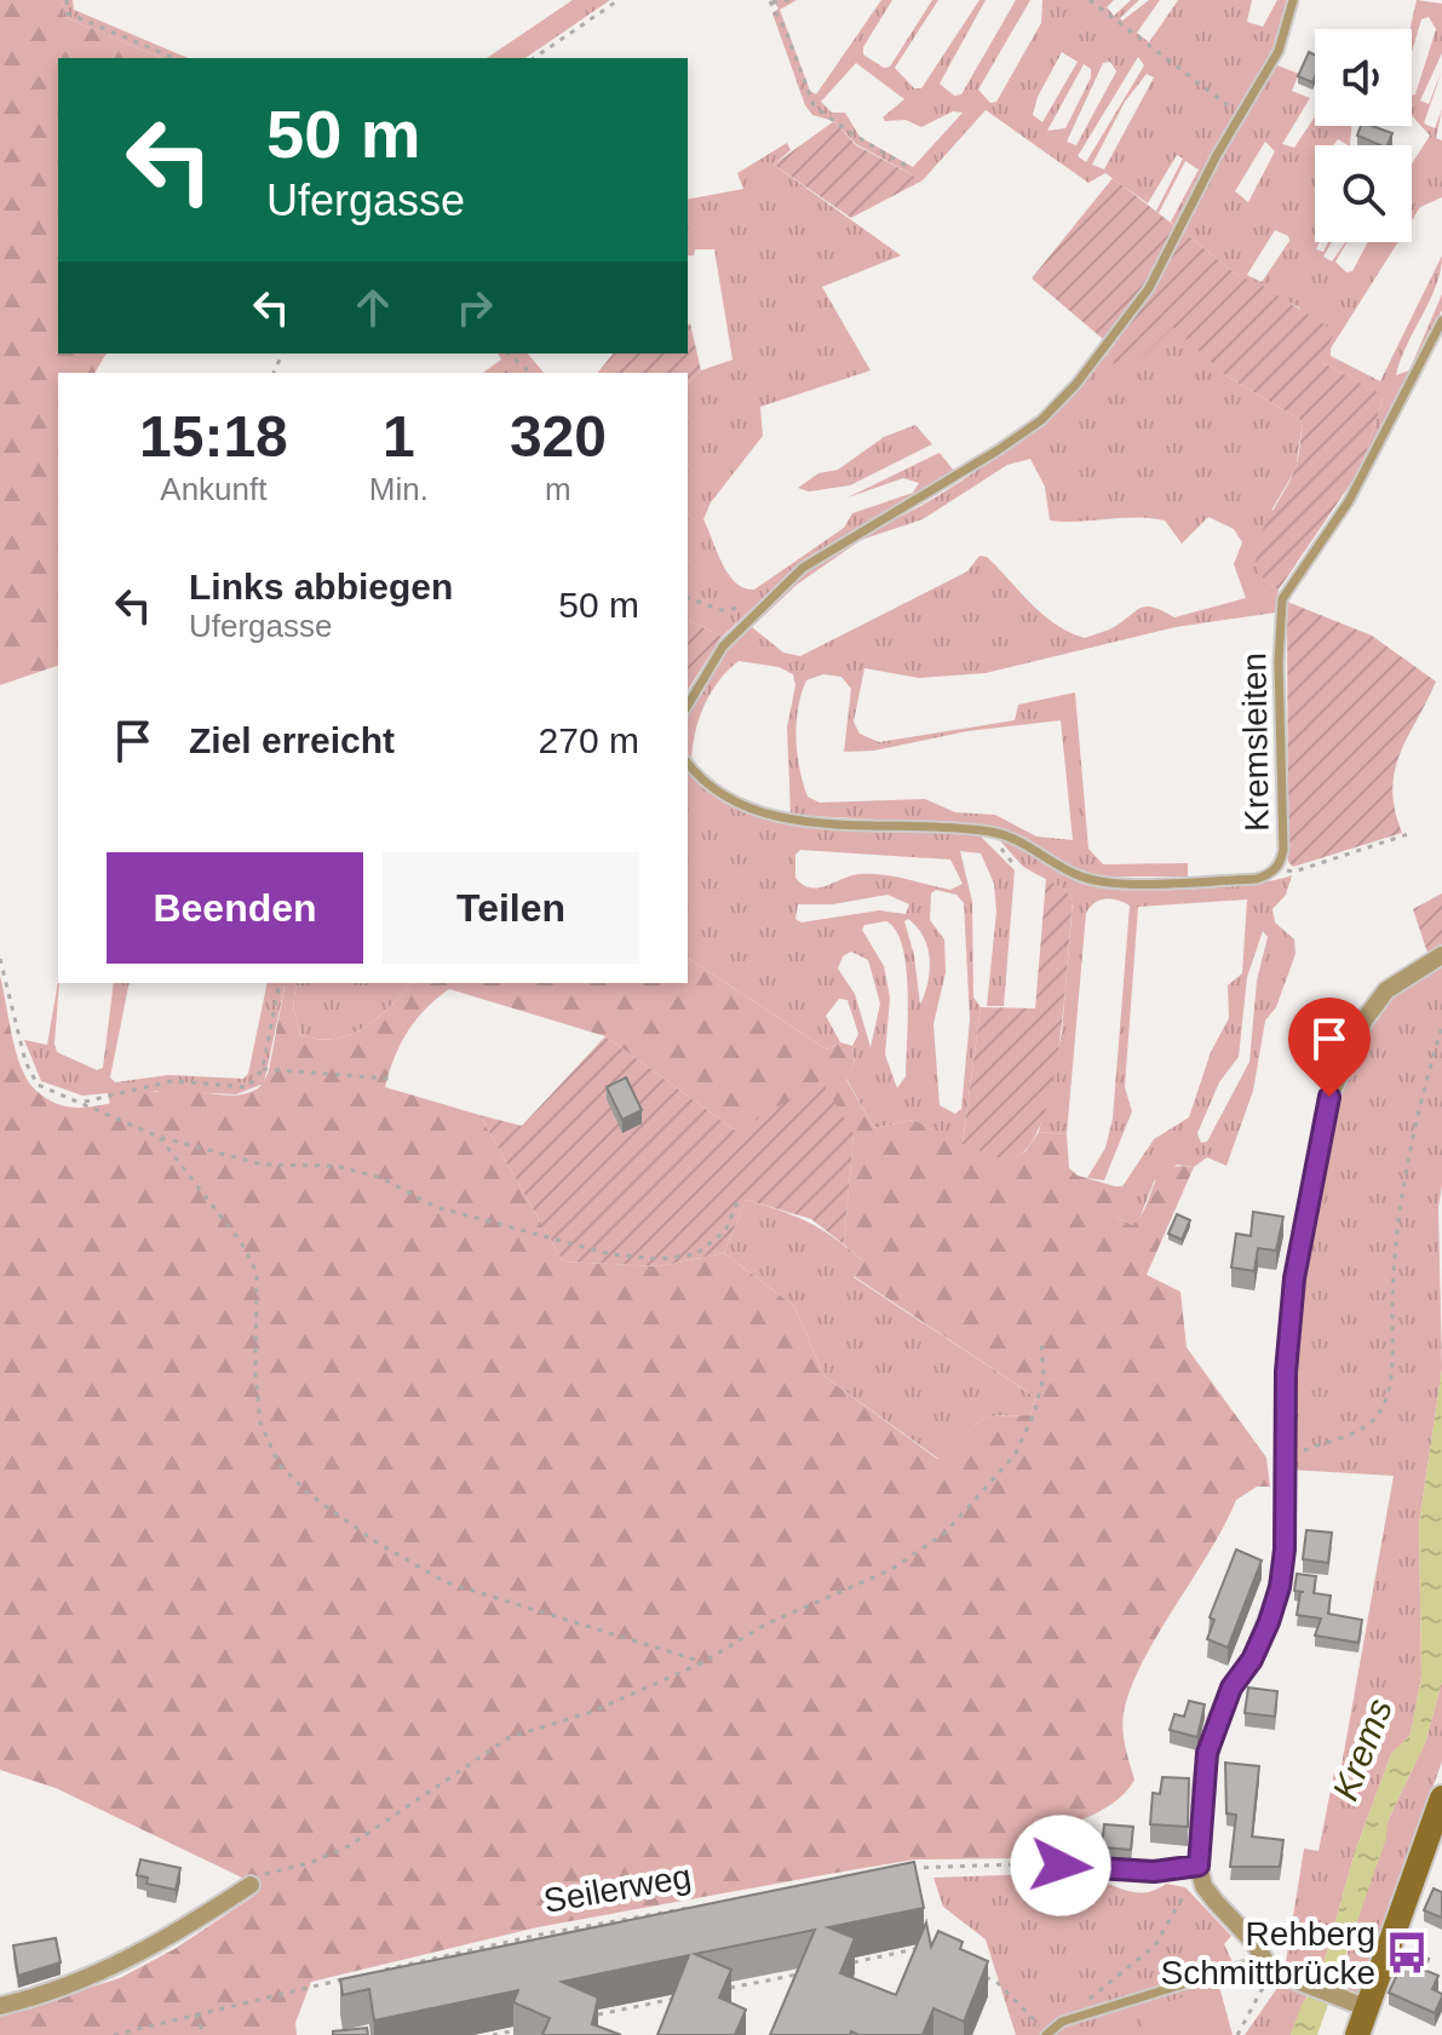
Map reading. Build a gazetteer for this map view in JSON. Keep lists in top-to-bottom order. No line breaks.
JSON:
{"streets":{"lane":["Kremsleiten"],"path":["Seilerweg"]},"water":["Krems"],"places":{"bus stop":["Rehberg Schmittbrücke"]},"page":{"turn":["50 m","Ufergasse"],"eta":["15:18","Ankunft","1","Min.","320","m"],"list":[{"name":"Links abbiegen","note":"Ufergasse","value":"50 m"},{"name":"Ziel erreicht","value":"270 m"}],"buttons":["Beenden","Teilen"]}}
